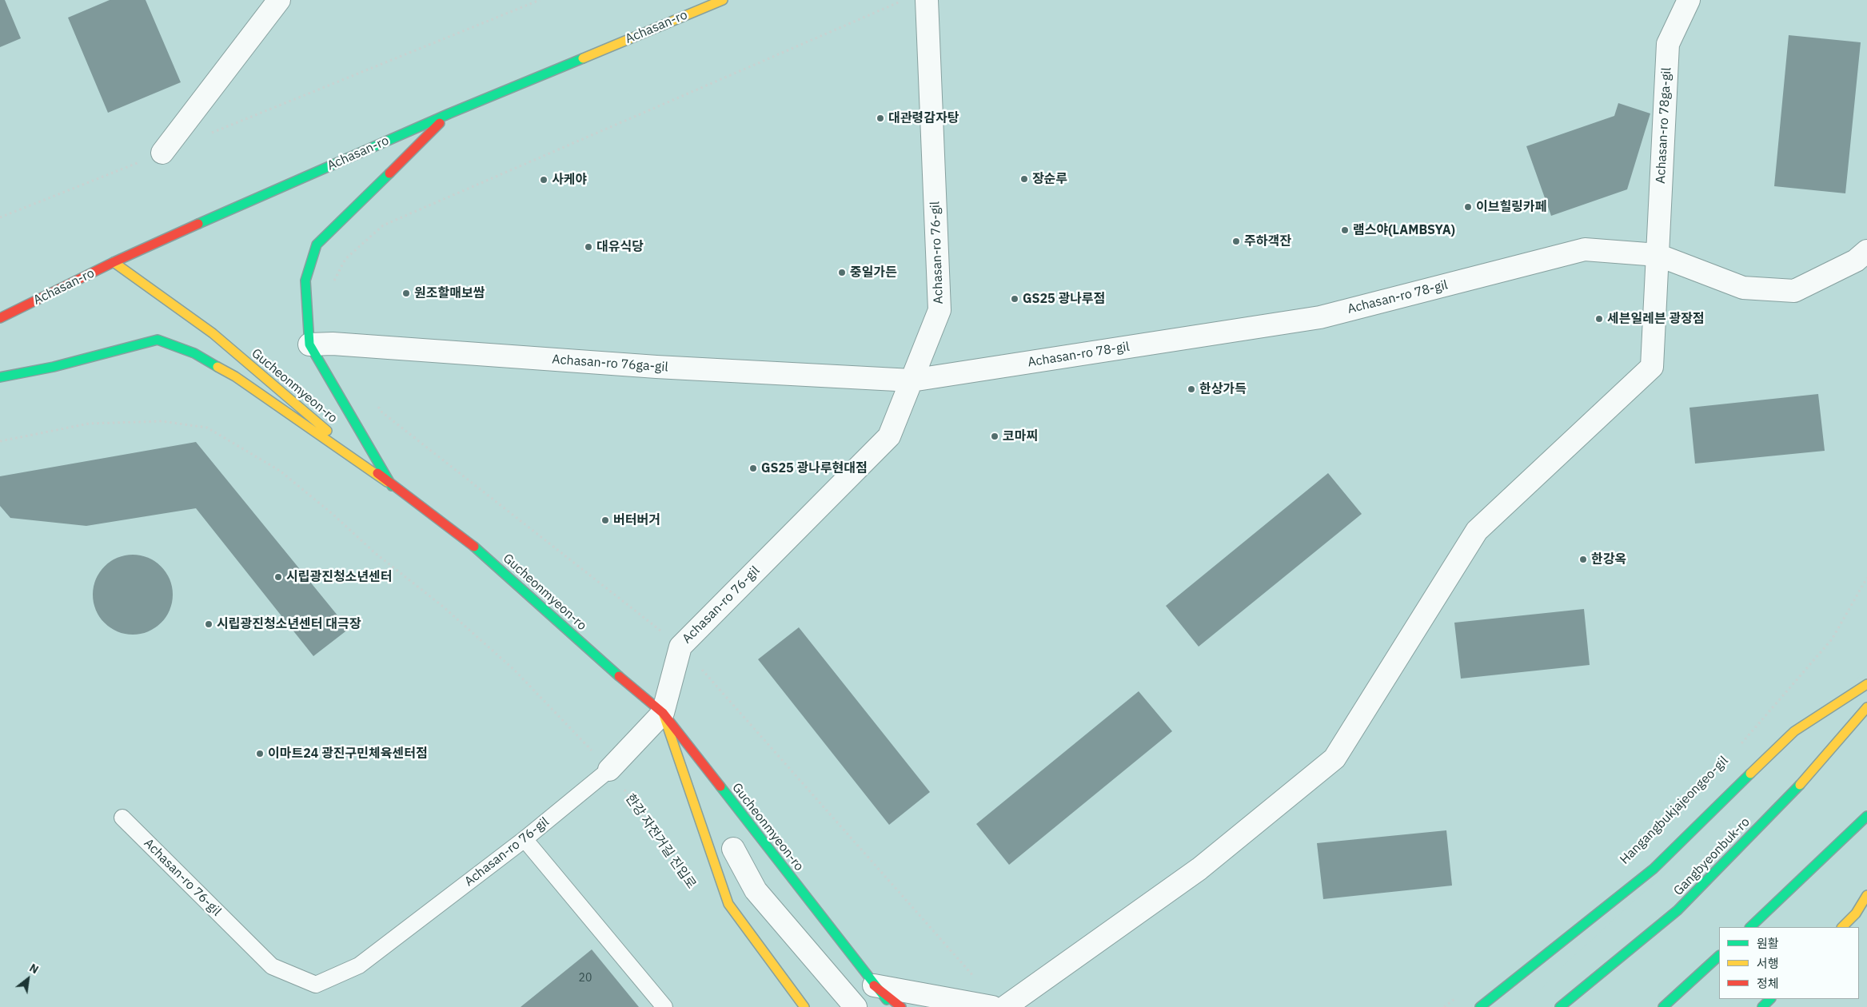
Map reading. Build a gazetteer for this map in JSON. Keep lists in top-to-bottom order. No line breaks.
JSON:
{"streets":{"main road":["Achasan-ro","Gucheonmyeon-ro","Gangbyeonbuk-ro"],"street":["Achasan-ro 78ga-gil","Achasan-ro 76-gil","Achasan-ro 78-gil","Achasan-ro 76ga-gil"],"path":["Hangangbukjajeongeo-gil","한강 자전거길 진입로"]},"crossings":[["Achasan-ro","Gucheonmyeon-ro"],["Achasan-ro 78ga-gil","Achasan-ro 78-gil"],["Achasan-ro 76-gil","Achasan-ro 78-gil"],["Achasan-ro 76-gil","Achasan-ro 76ga-gil"],["Achasan-ro 76-gil","Gucheonmyeon-ro"],["Achasan-ro 76-gil","한강 자전거길 진입로"],["Achasan-ro 78-gil","Achasan-ro 76ga-gil"]],"places":["대관령감자탕","장순루","사케야","이브힐링카페","램스야(LAMBSYA)","주하객잔","대유식당","중일가든","원조할매보쌈","GS25 광나루점","세븐일레븐 광장점","한상가득","코마찌","GS25 광나루현대점","버터버거","한강옥","시립광진청소년센터","시립광진청소년센터 대극장","이마트24 광진구민체육센터점"],"house_numbers":["20"],"legend":["원활","서행","정체"],"north":"top right"}
